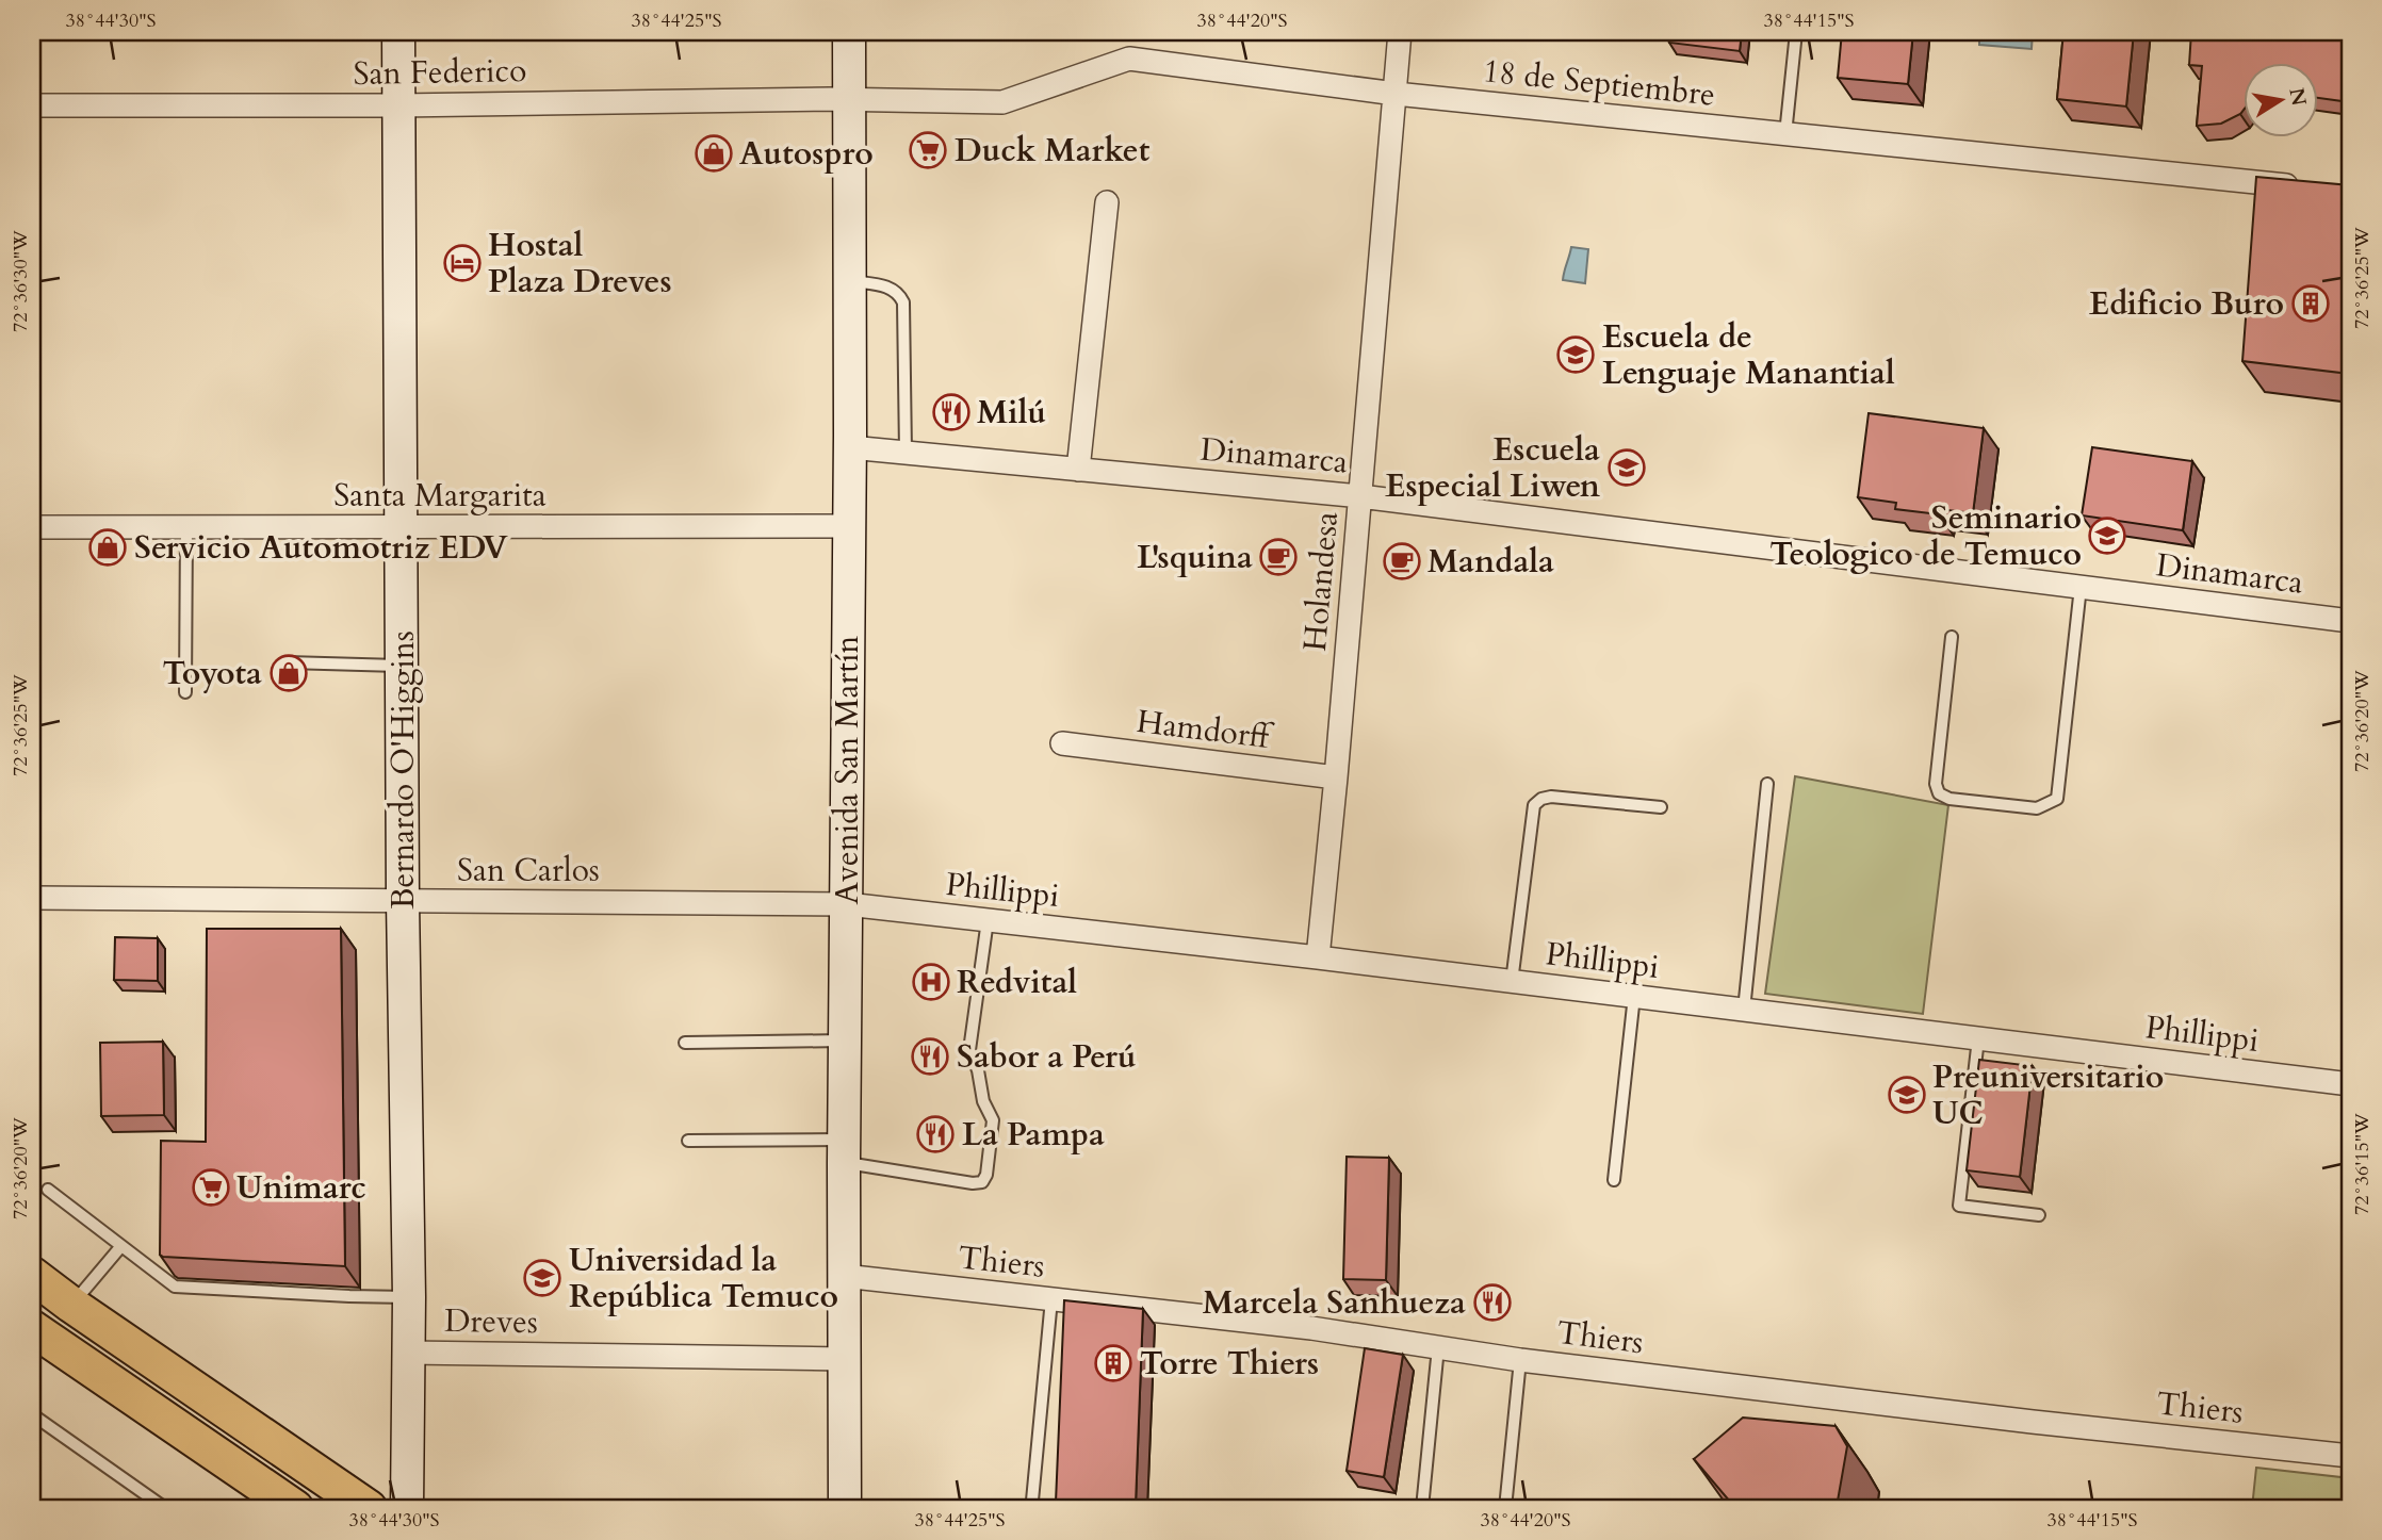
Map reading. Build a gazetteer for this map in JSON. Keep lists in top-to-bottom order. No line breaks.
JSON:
{"streets":{"main road":["Bernardo O'Higgins","Avenida San Martín"],"street":["San Federico","18 de Septiembre","Dinamarca","Santa Margarita","Holandesa","Hamdorff","San Carlos","Phillippi","Thiers","Dreves"]},"crossings":[["San Federico","18 de Septiembre"],["San Federico","Bernardo O'Higgins"],["San Federico","Avenida San Martín"],["18 de Septiembre","Holandesa"],["18 de Septiembre","Avenida San Martín"],["Dinamarca","Holandesa"],["Dinamarca","Avenida San Martín"],["Santa Margarita","Bernardo O'Higgins"],["Santa Margarita","Avenida San Martín"],["Holandesa","Hamdorff"],["Holandesa","Phillippi"],["Bernardo O'Higgins","San Carlos"],["Bernardo O'Higgins","Dreves"],["Avenida San Martín","San Carlos"],["Avenida San Martín","Phillippi"],["Avenida San Martín","Thiers"],["Avenida San Martín","Dreves"],["San Carlos","Phillippi"]],"places":{"supermarket":["Duck Market","Unimarc"],"shop":["Autospro","Servicio Automotriz EDV","Toyota"],"hotel":["Hostal Plaza Dreves"],"building":["Edificio Buro","Torre Thiers"],"school or university":["Escuela de Lenguaje Manantial","Escuela Especial Liwen","Seminario Teologico de Temuco","Preuniversitario UC","Universidad la República Temuco"],"restaurant":["Milú","Sabor a Perú","La Pampa","Marcela Sanhueza"],"cafe":["L'squina","Mandala"],"hospital":["Redvital"]},"north":"right","coordinates":["38°44'30\"S","38°44'25\"S","38°44'20\"S","38°44'15\"S","72°36'25\"W","72°36'30\"W","72°36'20\"W","72°36'15\"W"]}
